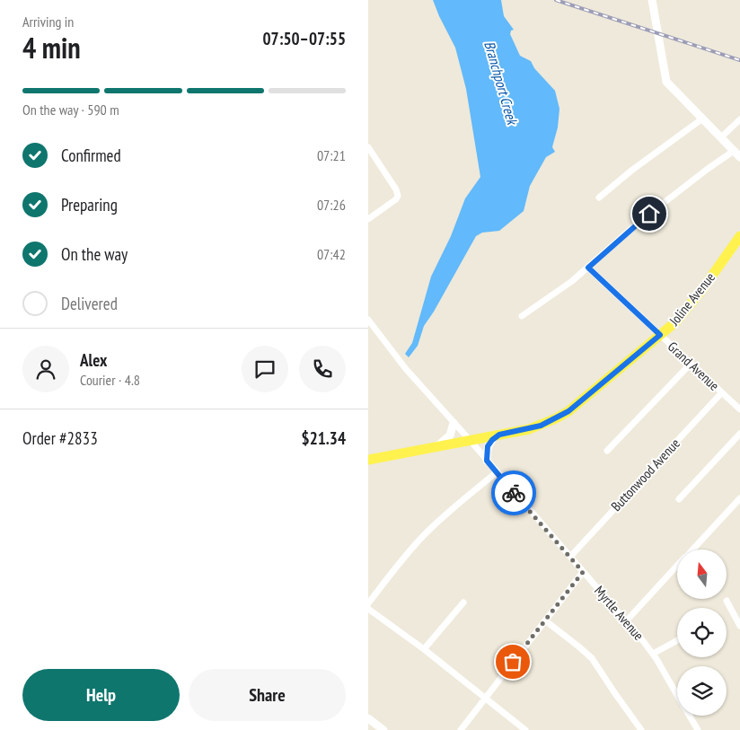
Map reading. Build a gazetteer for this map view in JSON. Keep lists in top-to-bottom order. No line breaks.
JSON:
{"streets":{"main road":["Joline Avenue"],"street":["Grand Avenue","Buttonwood Avenue","Myrtle Avenue"]},"crossings":[["Joline Avenue","Grand Avenue"],["Joline Avenue","Myrtle Avenue"],["Grand Avenue","Buttonwood Avenue"],["Buttonwood Avenue","Myrtle Avenue"]],"water":["Branchport Creek"],"north":"top","page":{"heading":["4 min","Arriving in","07:50–07:55"],"panel":["Alex","Courier · 4.8","Order #2833","$21.34"],"bar":"On the way · 590 m","list":[["Confirmed","07:21"],["Preparing","07:26"],["On the way","07:42"],"Delivered"],"buttons":["Help","Share"]}}
